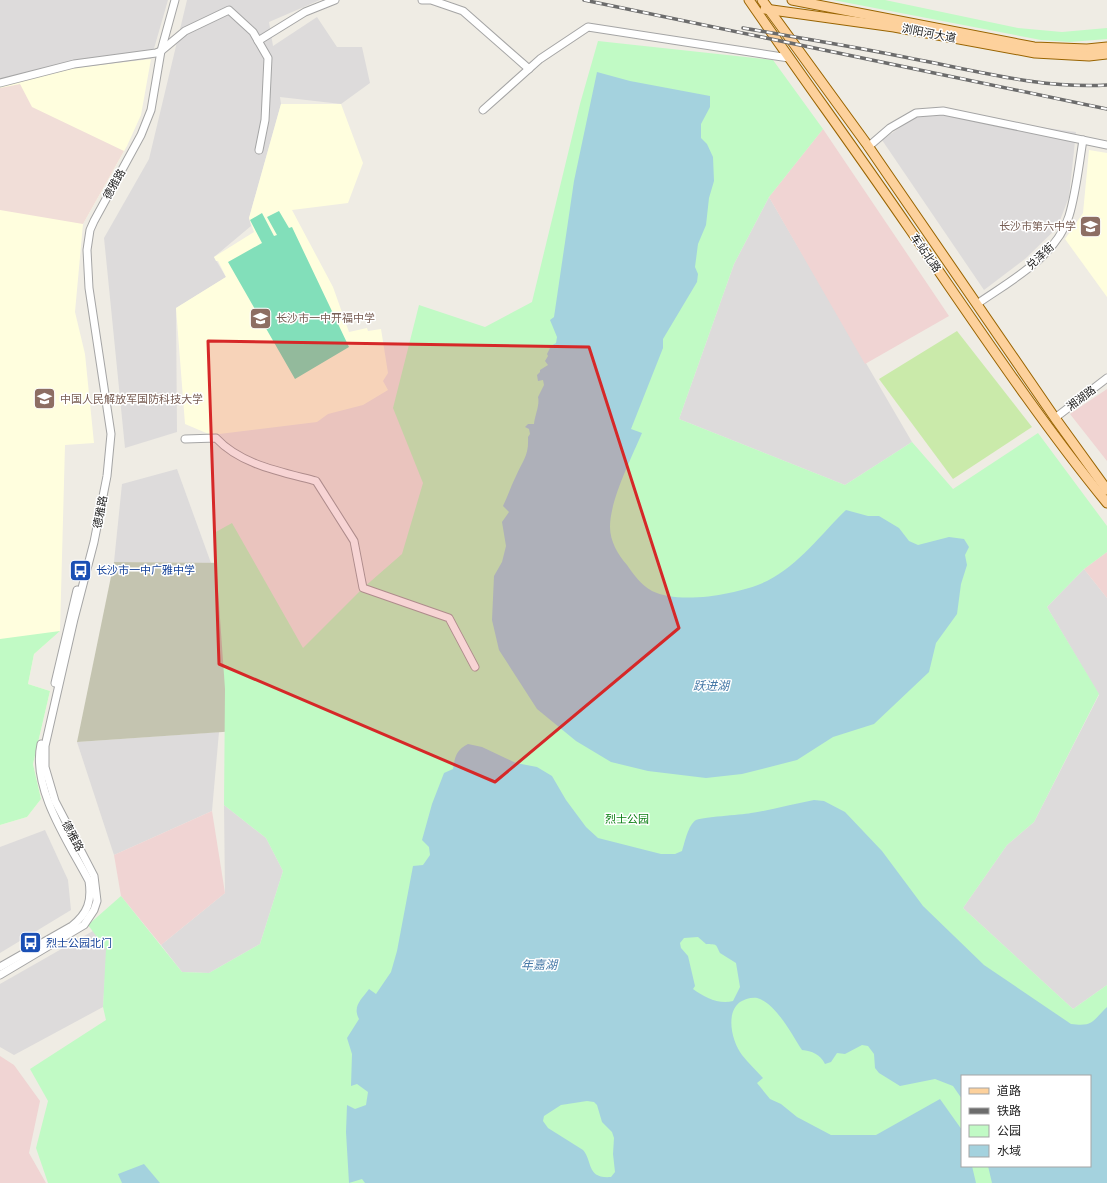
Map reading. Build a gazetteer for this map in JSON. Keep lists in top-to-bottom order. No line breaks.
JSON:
{"streets":{"main road":["浏阳河大道","车站北路"],"street":["德雅路","兑泽街","湘湖路"]},"crossings":[["浏阳河大道","车站北路"],["车站北路","兑泽街"],["车站北路","湘湖路"]],"water":["跃进湖","年嘉湖"],"parks":["烈士公园"],"places":{"school or university":["长沙市第六中学","长沙市一中开福中学","中国人民解放军国防科技大学"],"bus stop":["长沙市一中广雅中学","烈士公园北门"]},"legend":["道路","铁路","公园","水域"]}
